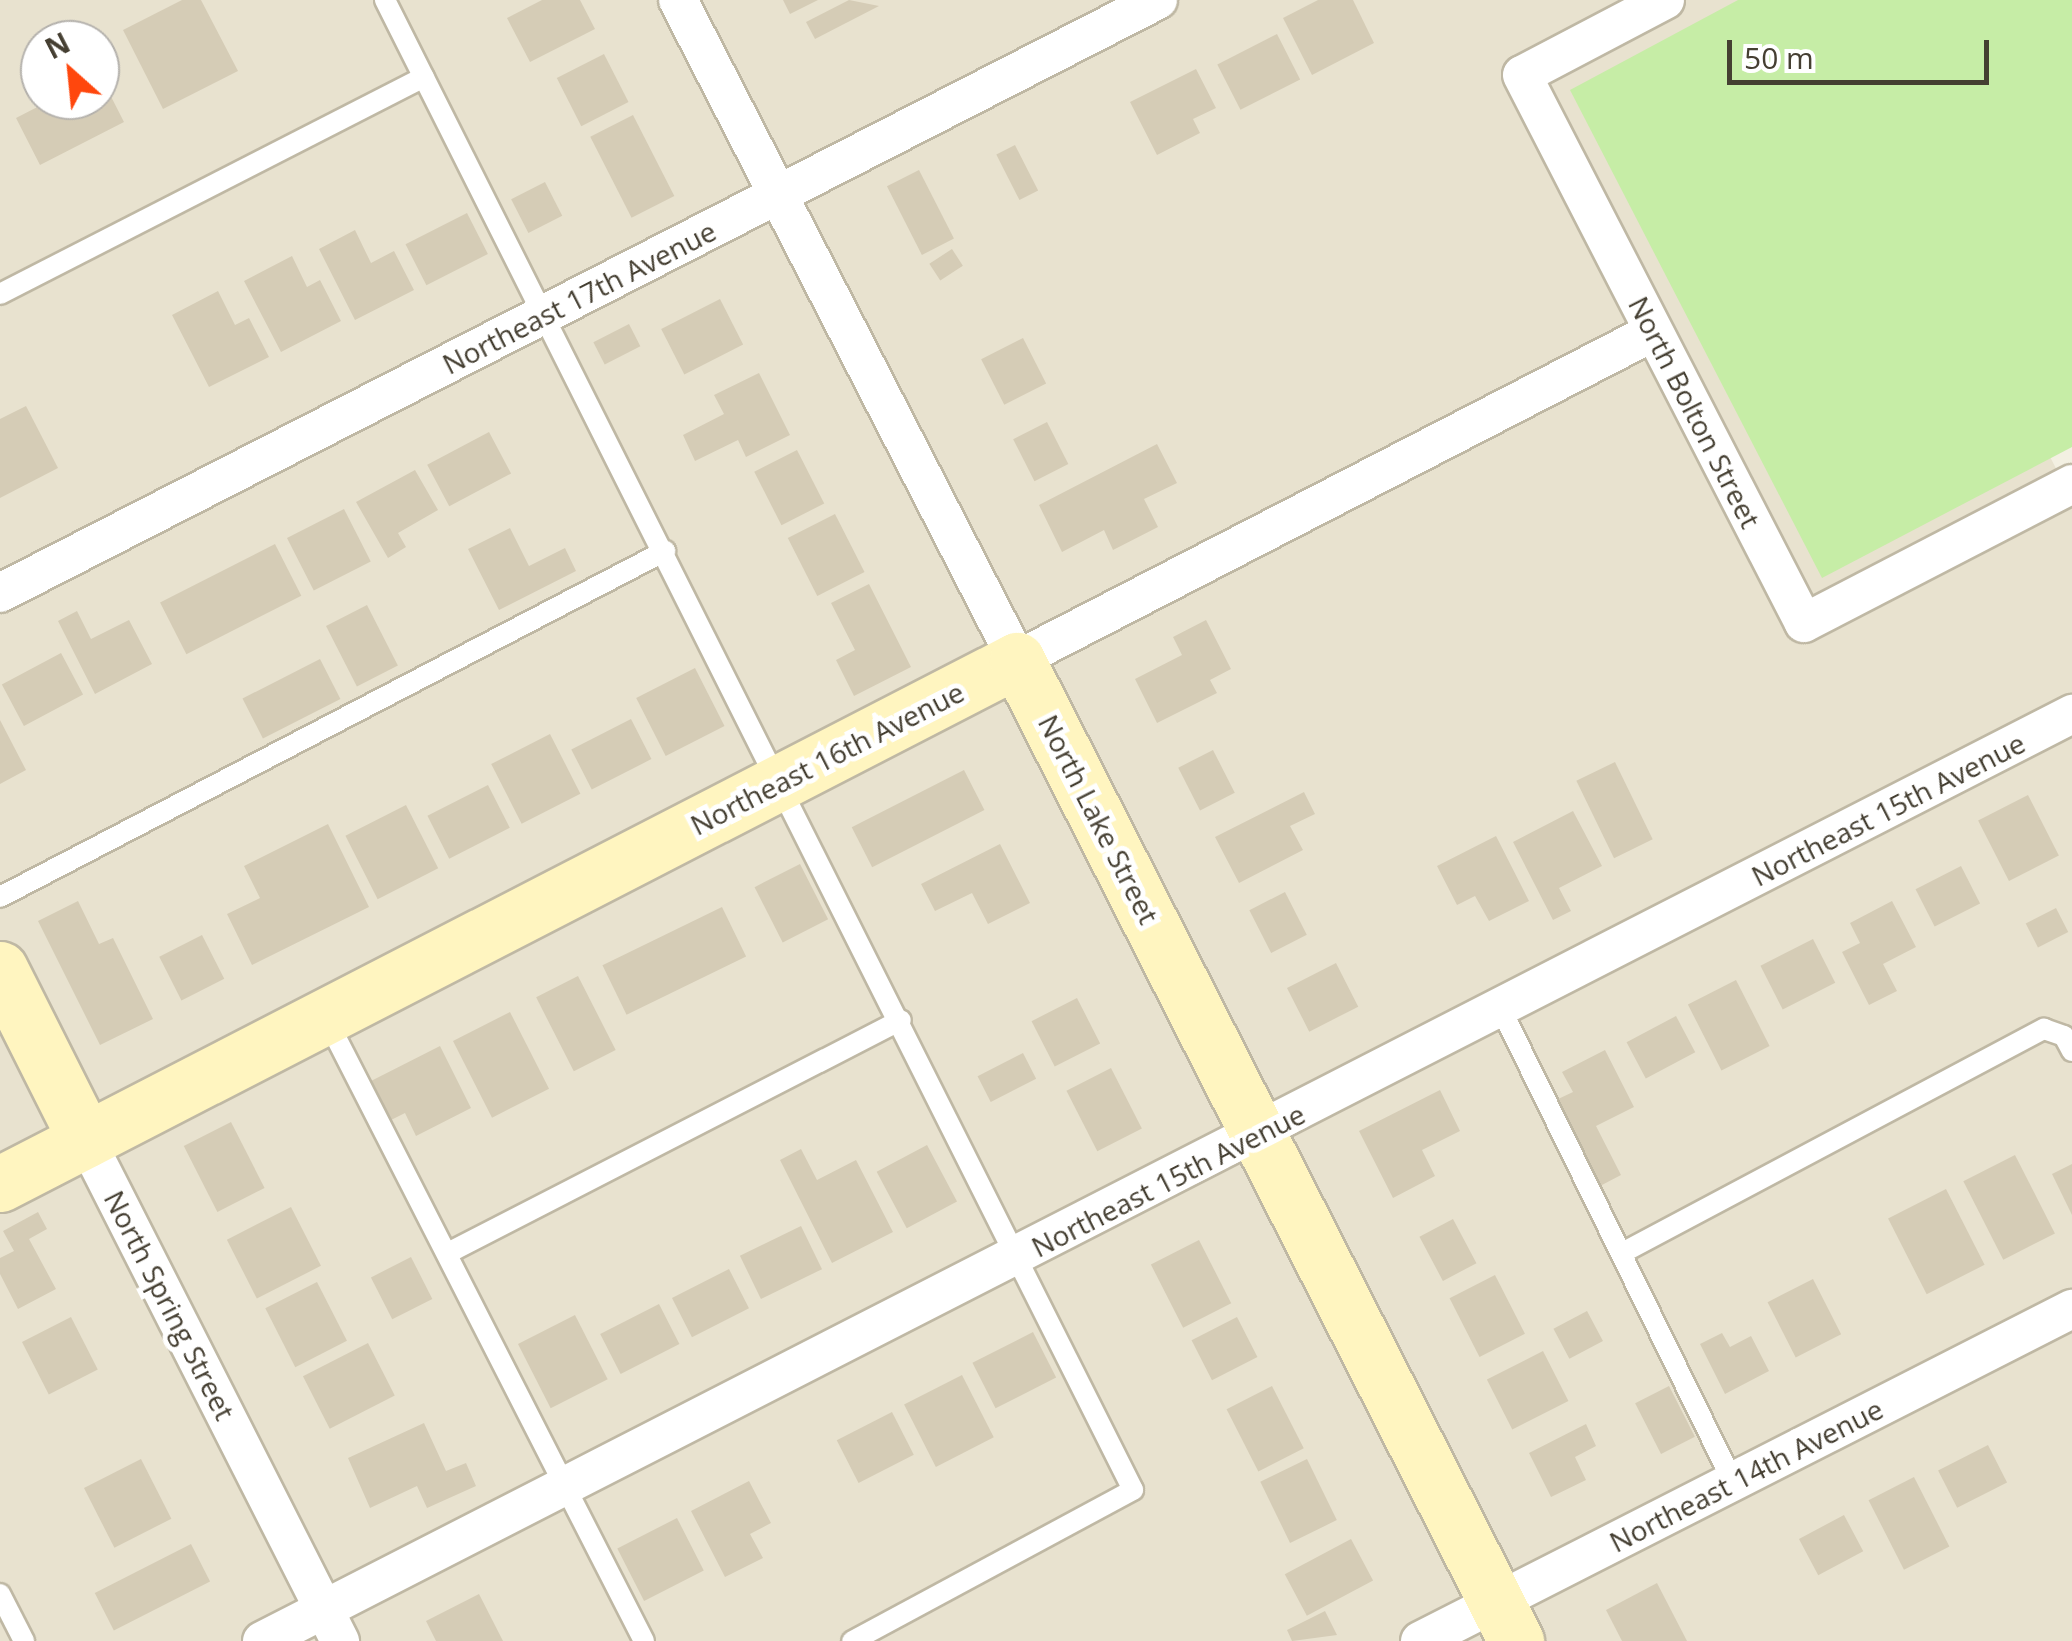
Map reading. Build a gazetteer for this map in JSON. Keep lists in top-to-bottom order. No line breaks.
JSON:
{"streets":{"street":["Northeast 17th Avenue","North Bolton Street","Northeast 16th Avenue","Northeast 15th Avenue","North Lake Street","North Spring Street","Northeast 14th Avenue"]},"crossings":[["Northeast 17th Avenue","North Lake Street"],["North Bolton Street","Northeast 16th Avenue"],["Northeast 16th Avenue","North Lake Street"],["Northeast 16th Avenue","North Spring Street"],["Northeast 15th Avenue","North Lake Street"],["Northeast 15th Avenue","North Spring Street"],["North Lake Street","Northeast 14th Avenue"]],"scale_bar":"50 m","north":"top left"}
